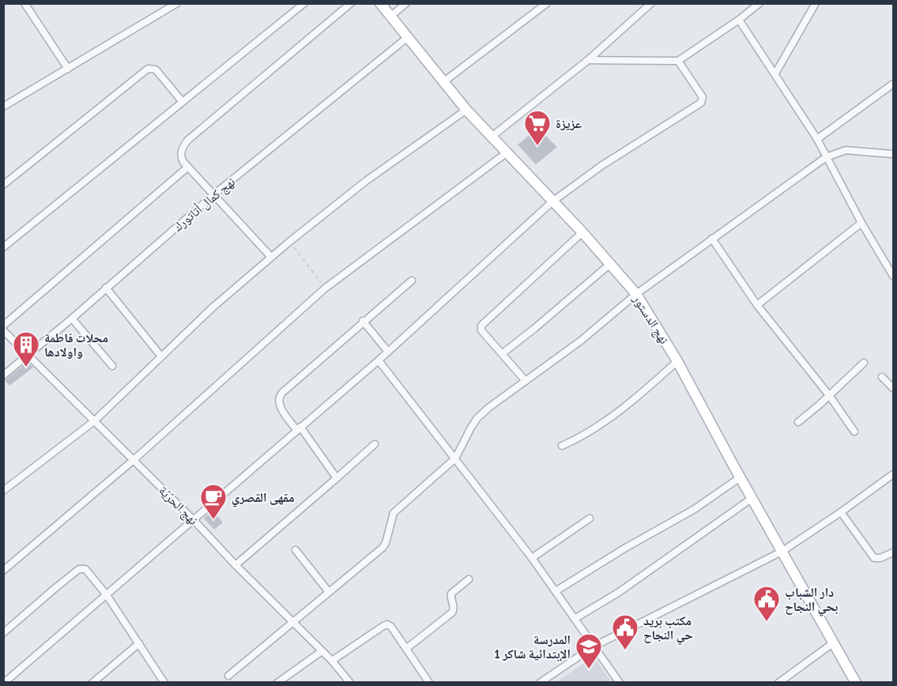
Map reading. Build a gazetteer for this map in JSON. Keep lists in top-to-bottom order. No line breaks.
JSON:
{"streets":{"street":["نهج كمال أتاتورك","نهج الدستور","نهج الحرّيّة"]},"crossings":[["نهج كمال أتاتورك","نهج الدستور"],["نهج كمال أتاتورك","نهج الحرّيّة"]],"places":{"supermarket":["عزيزة"],"building":["محلات فاطمة واولادها"],"cafe":["مقهى القصري"],"public building":["دار الشباب بحي النجاح","مكتب بريد حي النجاح"],"school or university":["المدرسة الإبتدائية شاكر 1"]}}
